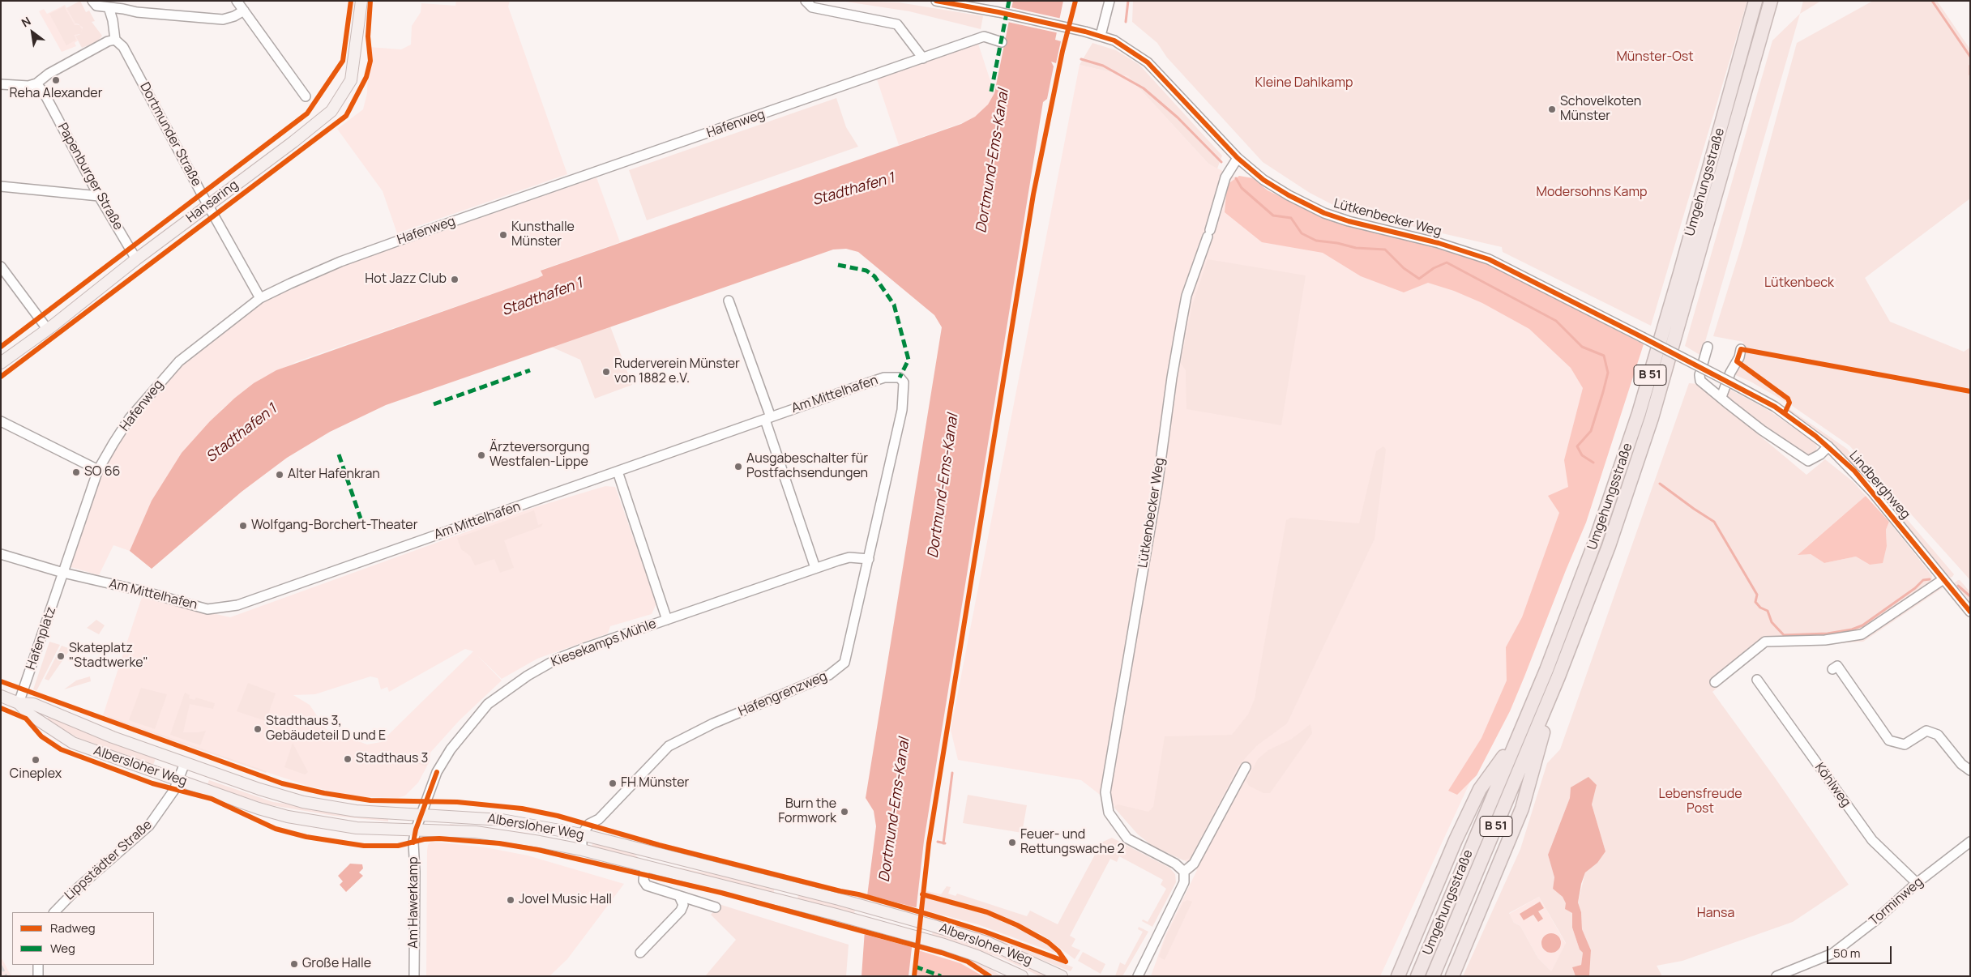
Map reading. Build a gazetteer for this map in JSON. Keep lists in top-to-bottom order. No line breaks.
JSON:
{"streets":{"highway":["Umgehungsstraße","B 51"],"main road":["Hansaring","Albersloher Weg"],"street":["Hafenweg","Dortmunder Straße","Papenburger Straße","Lütkenbecker Weg","Am Mittelhafen","Lindberghweg","Hafenplatz","Kiesekamps Mühle","Hafengrenzweg","Köhlweg","Lippstädter Straße","Torminweg","Am Hawerkamp"]},"crossings":[["Hafenweg","Dortmunder Straße"],["Hafenweg","Am Mittelhafen"],["Hafenweg","Hafenplatz"],["Dortmunder Straße","Hansaring"],["Papenburger Straße","Hansaring"],["Umgehungsstraße","B 51"],["Lütkenbecker Weg","Lindberghweg"],["Am Mittelhafen","Hafenplatz"],["Am Mittelhafen","Kiesekamps Mühle"],["Am Mittelhafen","Hafengrenzweg"],["Hafenplatz","Albersloher Weg"],["Kiesekamps Mühle","Hafengrenzweg"],["Kiesekamps Mühle","Albersloher Weg"],["Hafengrenzweg","Albersloher Weg"],["Albersloher Weg","Lippstädter Straße"],["Albersloher Weg","Am Hawerkamp"],["Köhlweg","Torminweg"]],"water":["Dortmund-Ems-Kanal","Stadthafen 1"],"parks":["Münster-Ost","Kleine Dahlkamp","Modersohns Kamp","Lütkenbeck","Lebensfreude Post","Hansa"],"places":["Reha Alexander","Schovelkoten Münster","Kunsthalle Münster","Hot Jazz Club","Ruderverein Münster von 1882 e.V.","Ärzteversorgung Westfalen-Lippe","Ausgabeschalter für Postfachsendungen","SO 66","Alter Hafenkran","Wolfgang-Borchert-Theater","Skateplatz \"Stadtwerke\"","Stadthaus 3, Gebäudeteil D und E","Stadthaus 3","Cineplex","FH Münster","Burn the Formwork","Feuer- und Rettungswache 2","Jovel Music Hall","Große Halle"],"legend":["Radweg","Weg"],"scale_bar":"50 m","north":"top left"}
